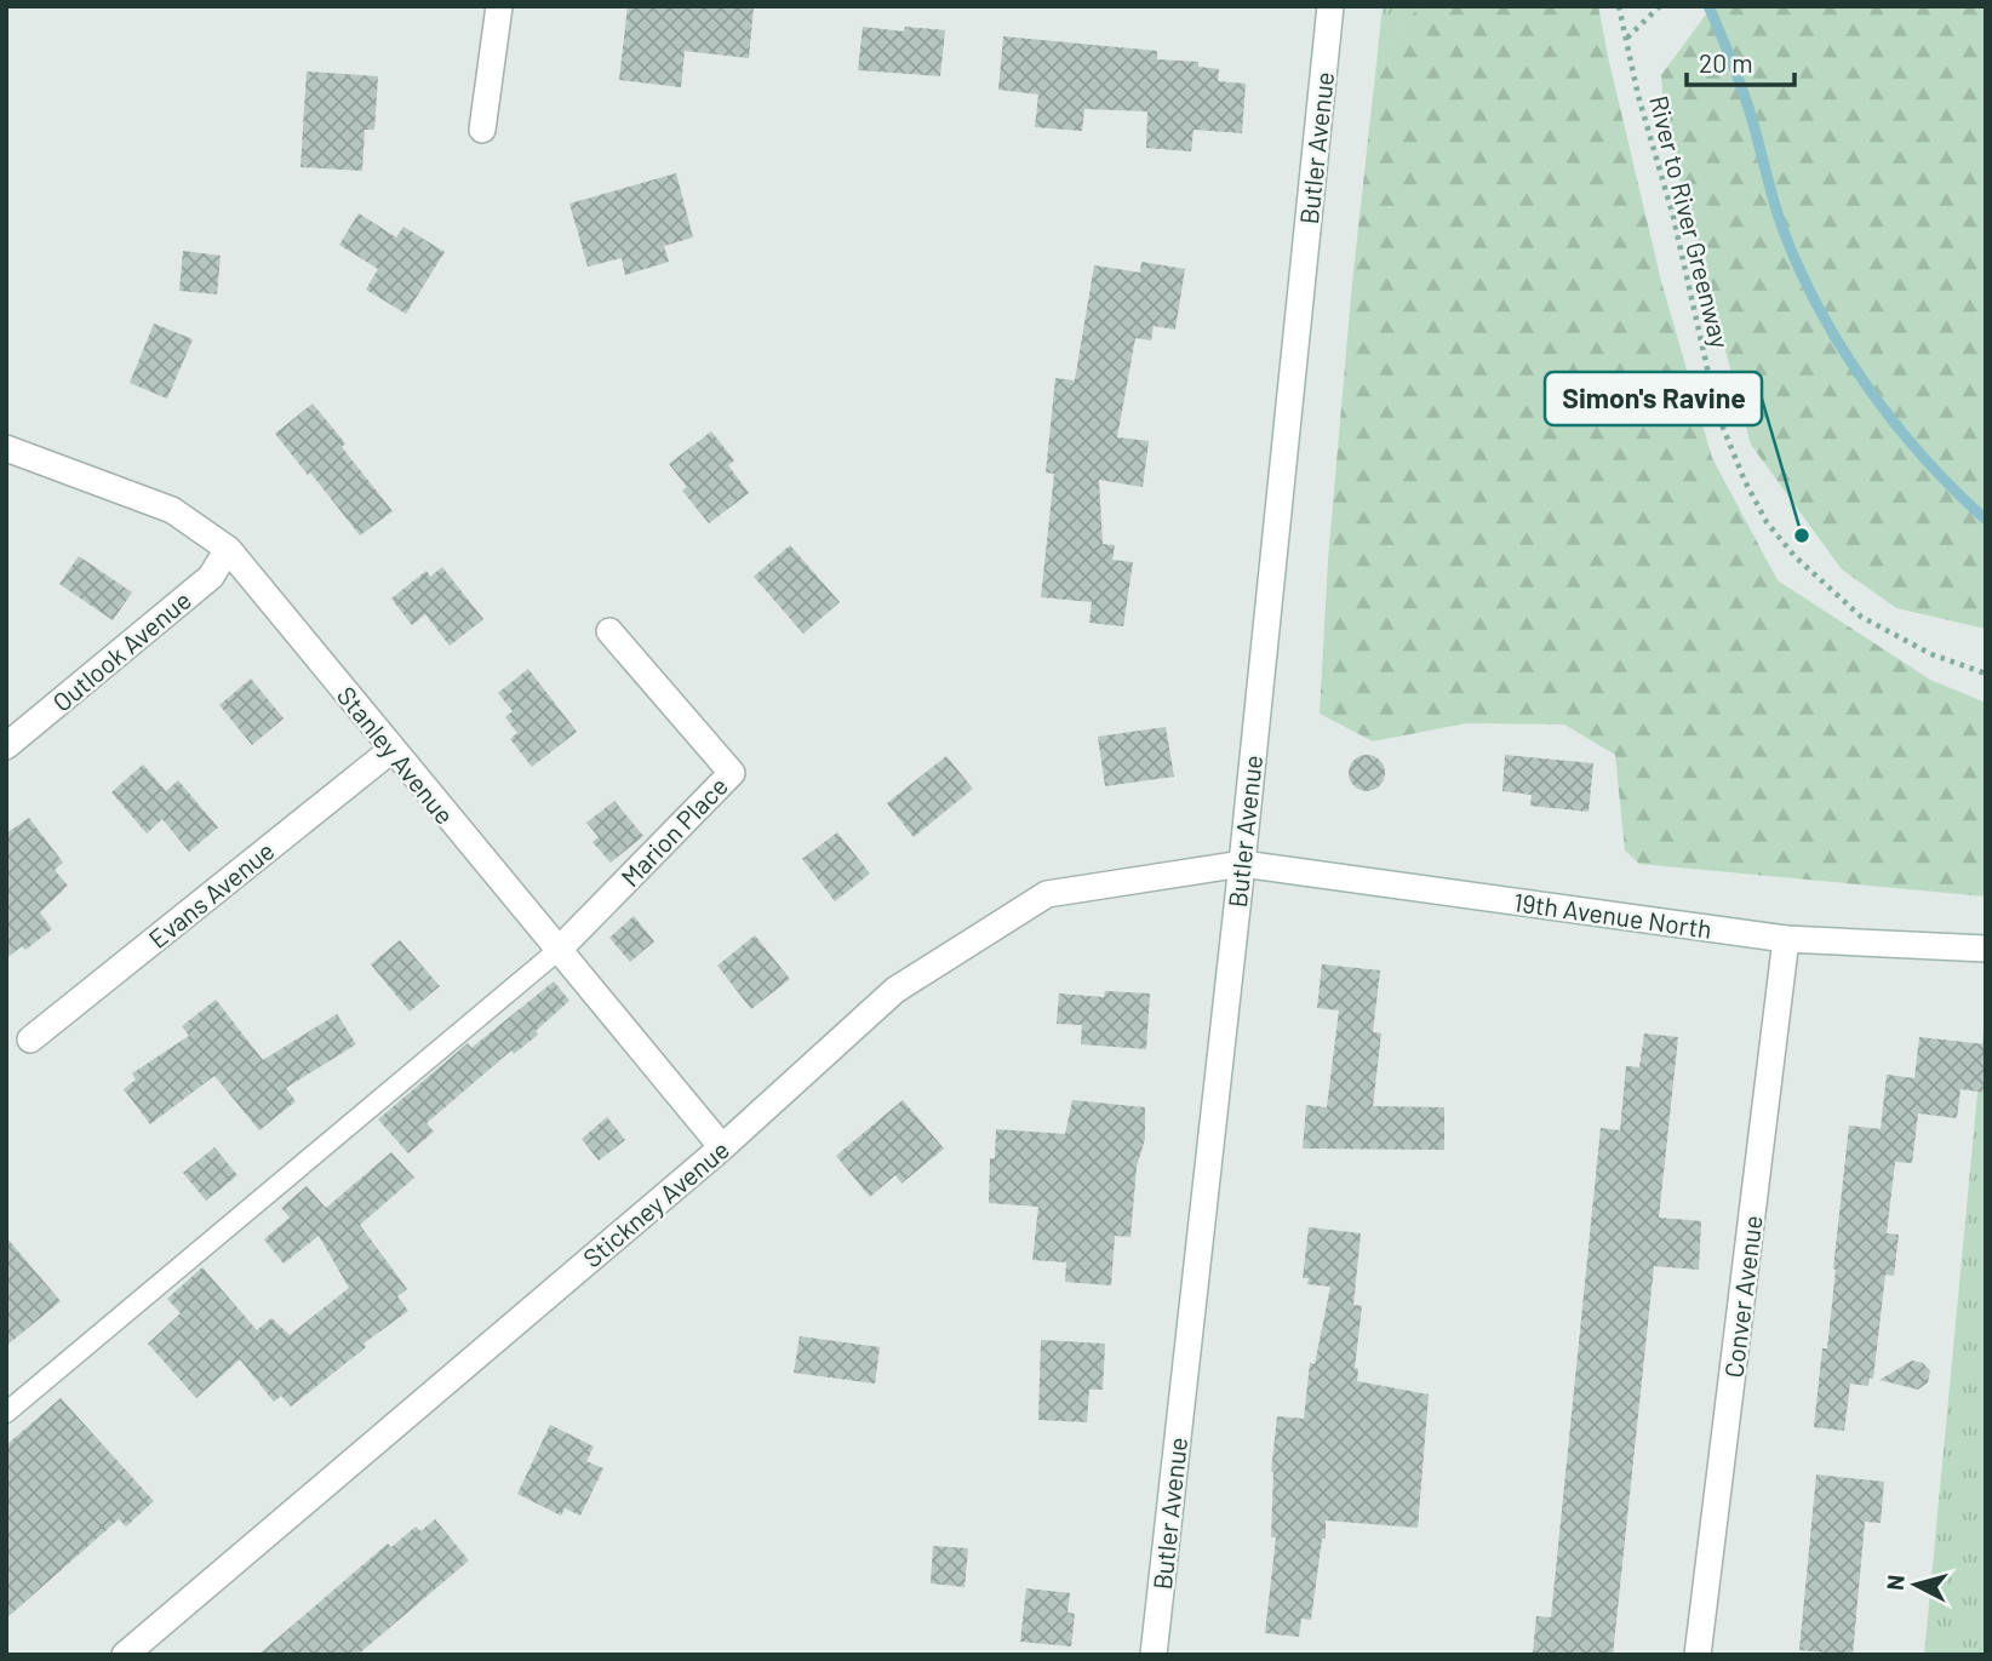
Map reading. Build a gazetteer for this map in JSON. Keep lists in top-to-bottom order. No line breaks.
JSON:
{"streets":{"street":["Butler Avenue","Outlook Avenue","Stanley Avenue","Marion Place","Evans Avenue","19th Avenue North","Stickney Avenue","Conver Avenue"],"path":["River to River Greenway"]},"crossings":[["Butler Avenue","19th Avenue North"],["Butler Avenue","Stickney Avenue"],["Outlook Avenue","Stanley Avenue"],["Stanley Avenue","Marion Place"],["Stanley Avenue","Evans Avenue"],["Stanley Avenue","Stickney Avenue"],["19th Avenue North","Stickney Avenue"],["19th Avenue North","Conver Avenue"]],"places":["Simon's Ravine"],"scale_bar":"20 m","north":"left"}
